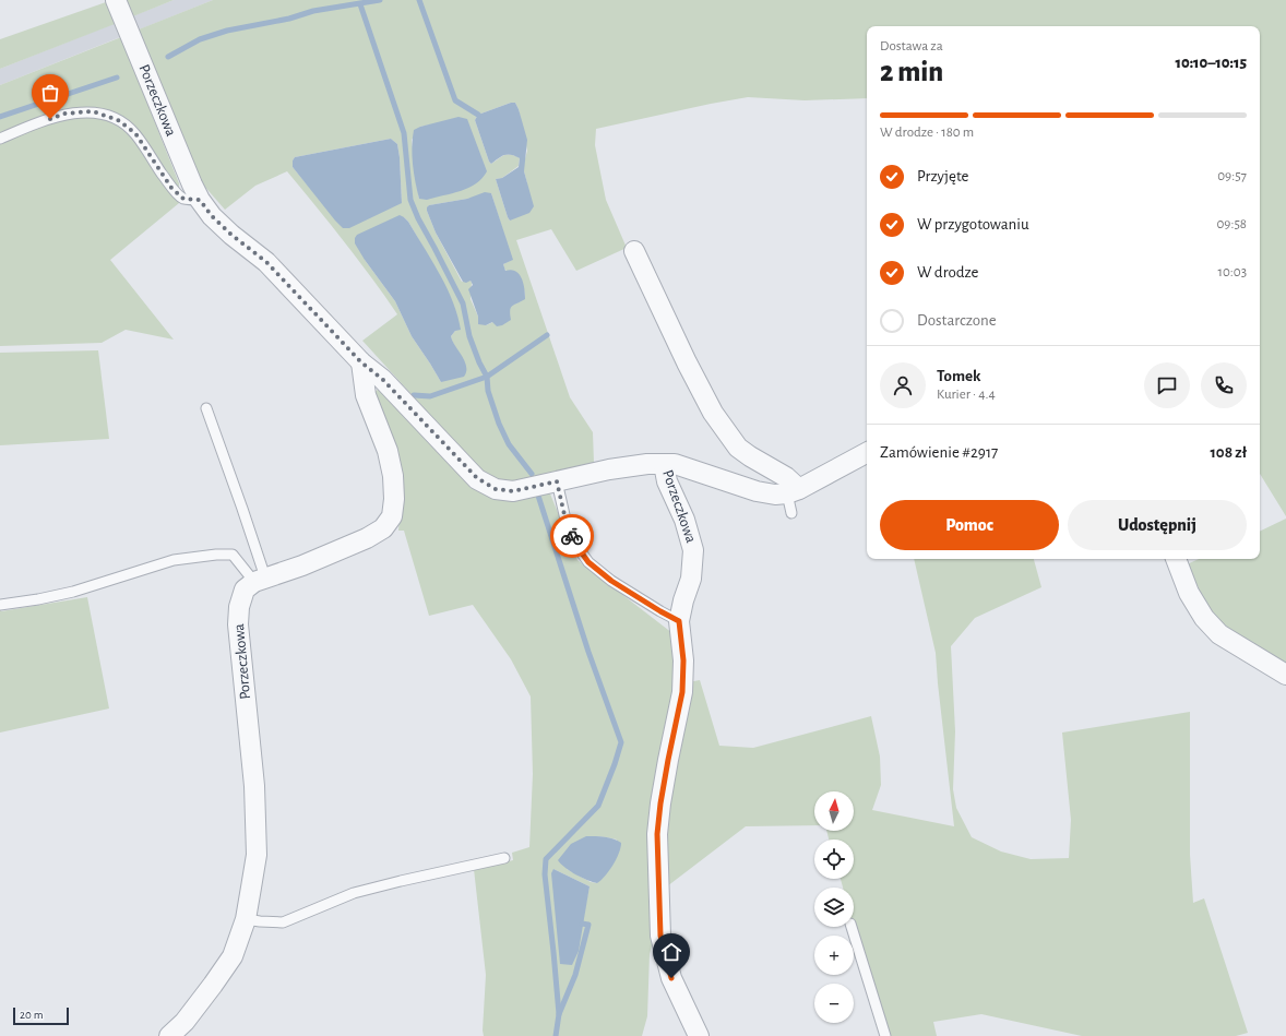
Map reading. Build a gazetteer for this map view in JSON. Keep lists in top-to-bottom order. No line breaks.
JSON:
{"streets":{"street":["Porzeczkowa"]},"scale_bar":"20 m","north":"top","page":{"heading":["2 min","Dostawa za","10:10–10:15"],"panel":["Tomek","Kurier · 4.4","Zamówienie #2917","108 zł"],"bar":"W drodze · 180 m","list":[["Przyjęte","09:57"],["W przygotowaniu","09:58"],["W drodze","10:03"],"Dostarczone"],"buttons":["Pomoc","Udostępnij"],"map_buttons":["+","−"],"scale":"20 m"}}
